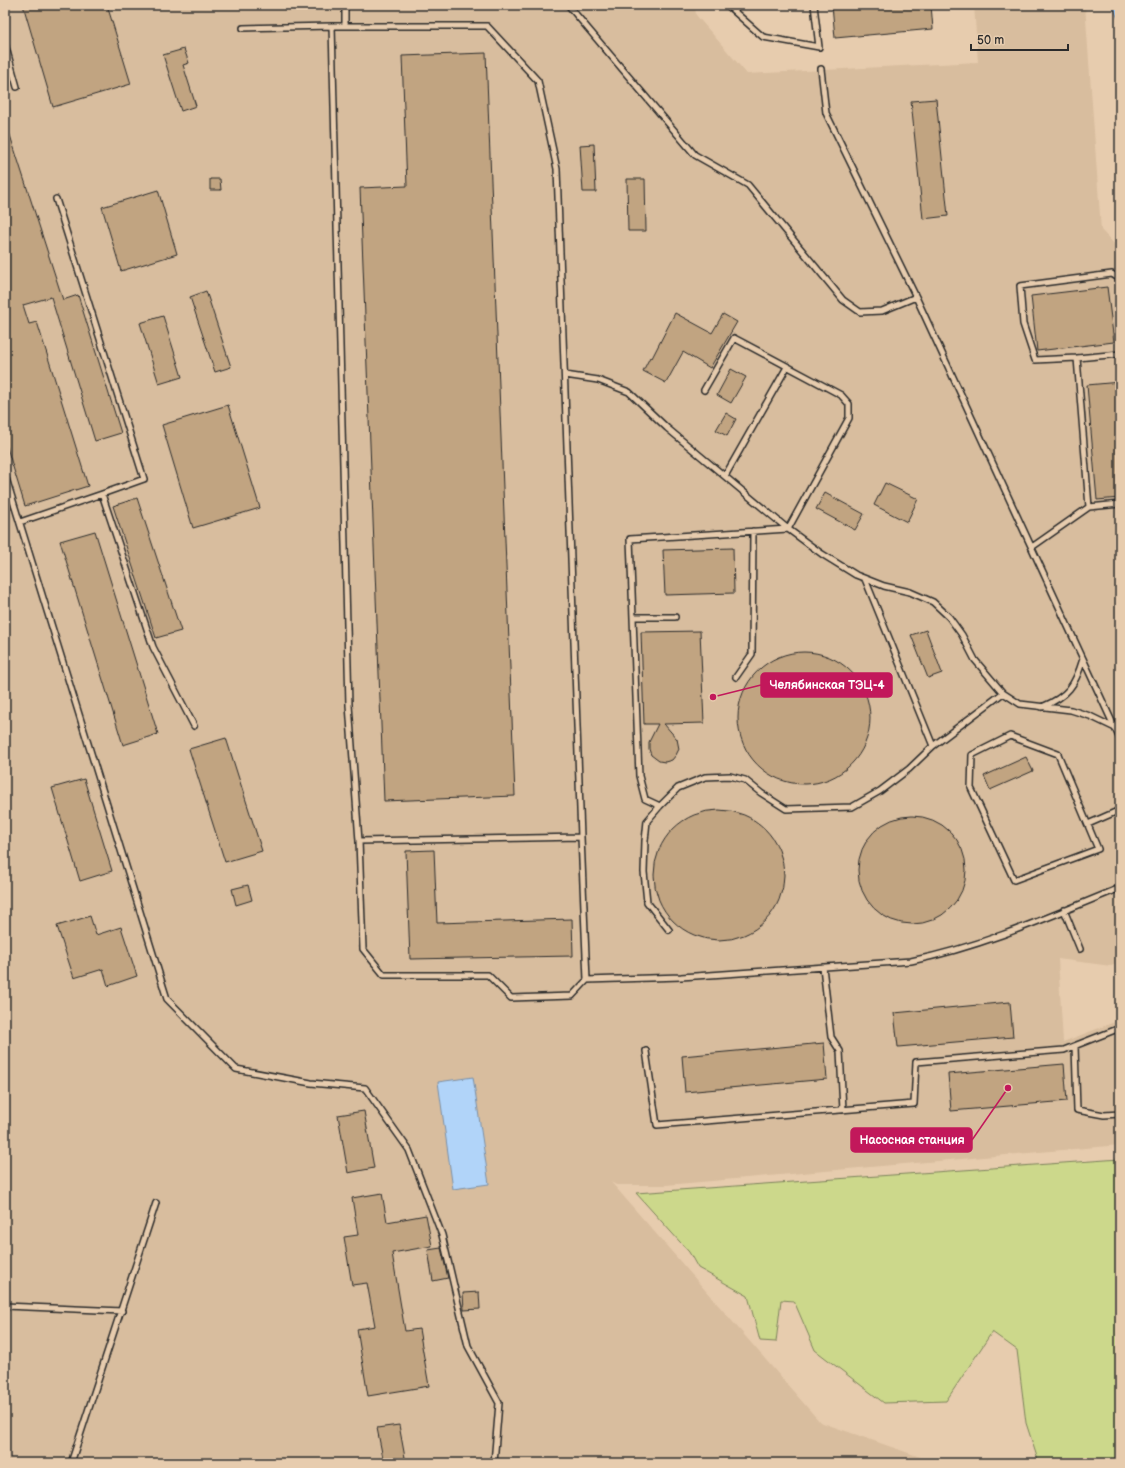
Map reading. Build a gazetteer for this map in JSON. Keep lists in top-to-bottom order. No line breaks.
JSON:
{"places":["Челябинская ТЭЦ-4","Насосная станция"],"scale_bar":"50 m"}
